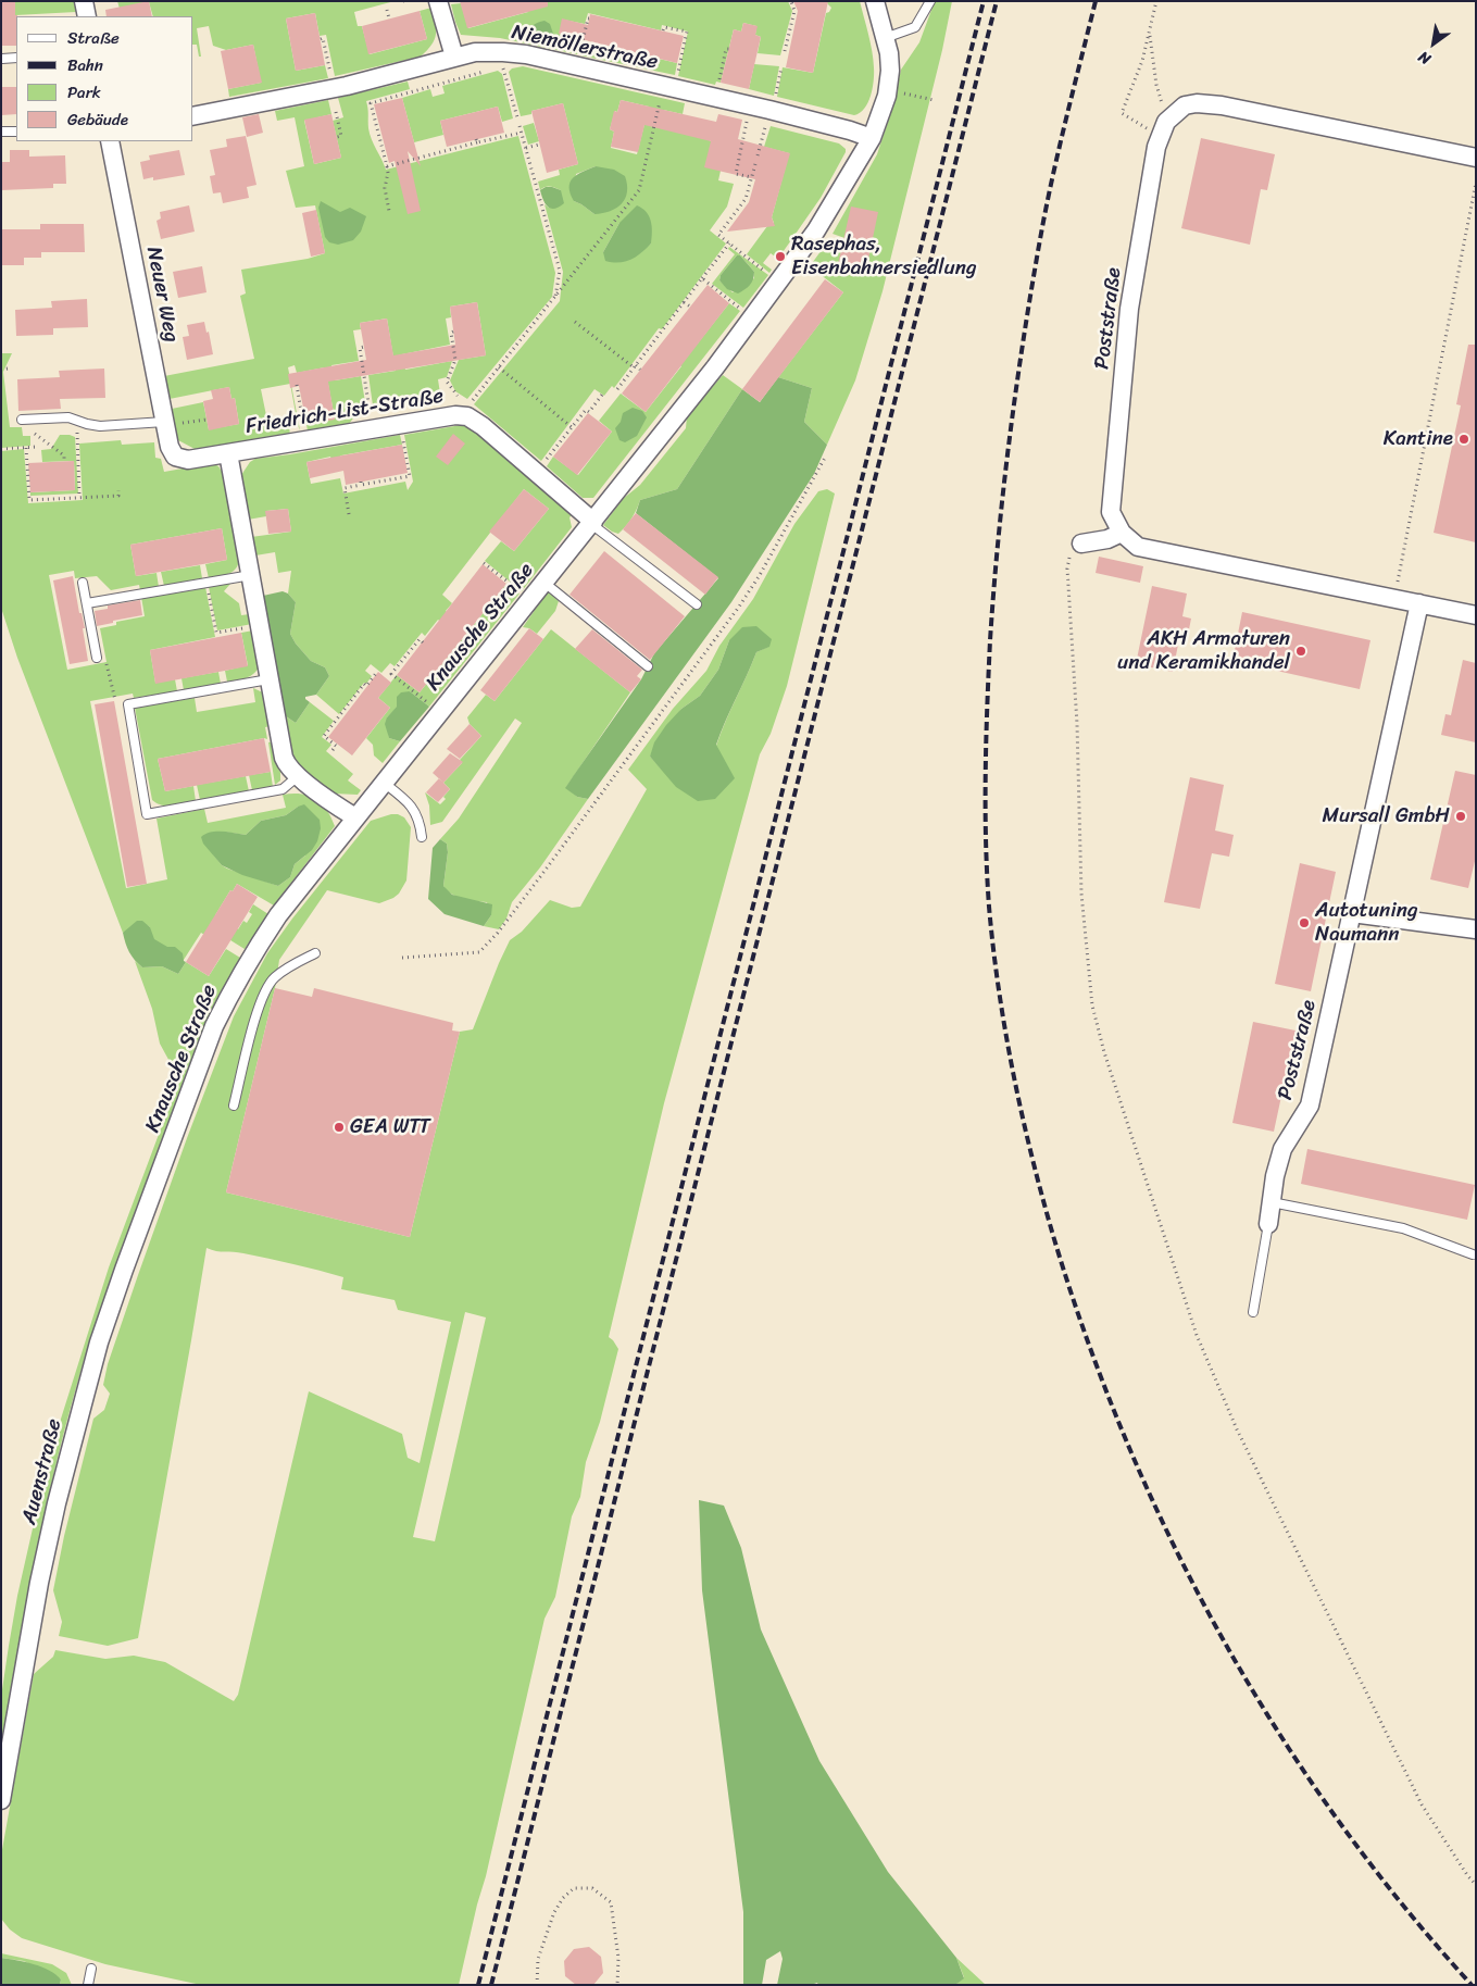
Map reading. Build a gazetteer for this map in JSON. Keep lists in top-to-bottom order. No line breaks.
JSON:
{"streets":{"street":["Niemöllerstraße","Neuer Weg","Poststraße","Friedrich-List-Straße","Knausche Straße","Auenstraße"]},"crossings":[["Niemöllerstraße","Knausche Straße"],["Neuer Weg","Friedrich-List-Straße"],["Friedrich-List-Straße","Knausche Straße"],["Knausche Straße","Auenstraße"]],"places":["Rasephas, Eisenbahnersiedlung","Kantine","AKH Armaturen und Keramikhandel","Mursall GmbH","Autotuning Naumann","GEA WTT"],"legend":["Straße","Bahn","Park","Gebäude"],"north":"bottom left"}
